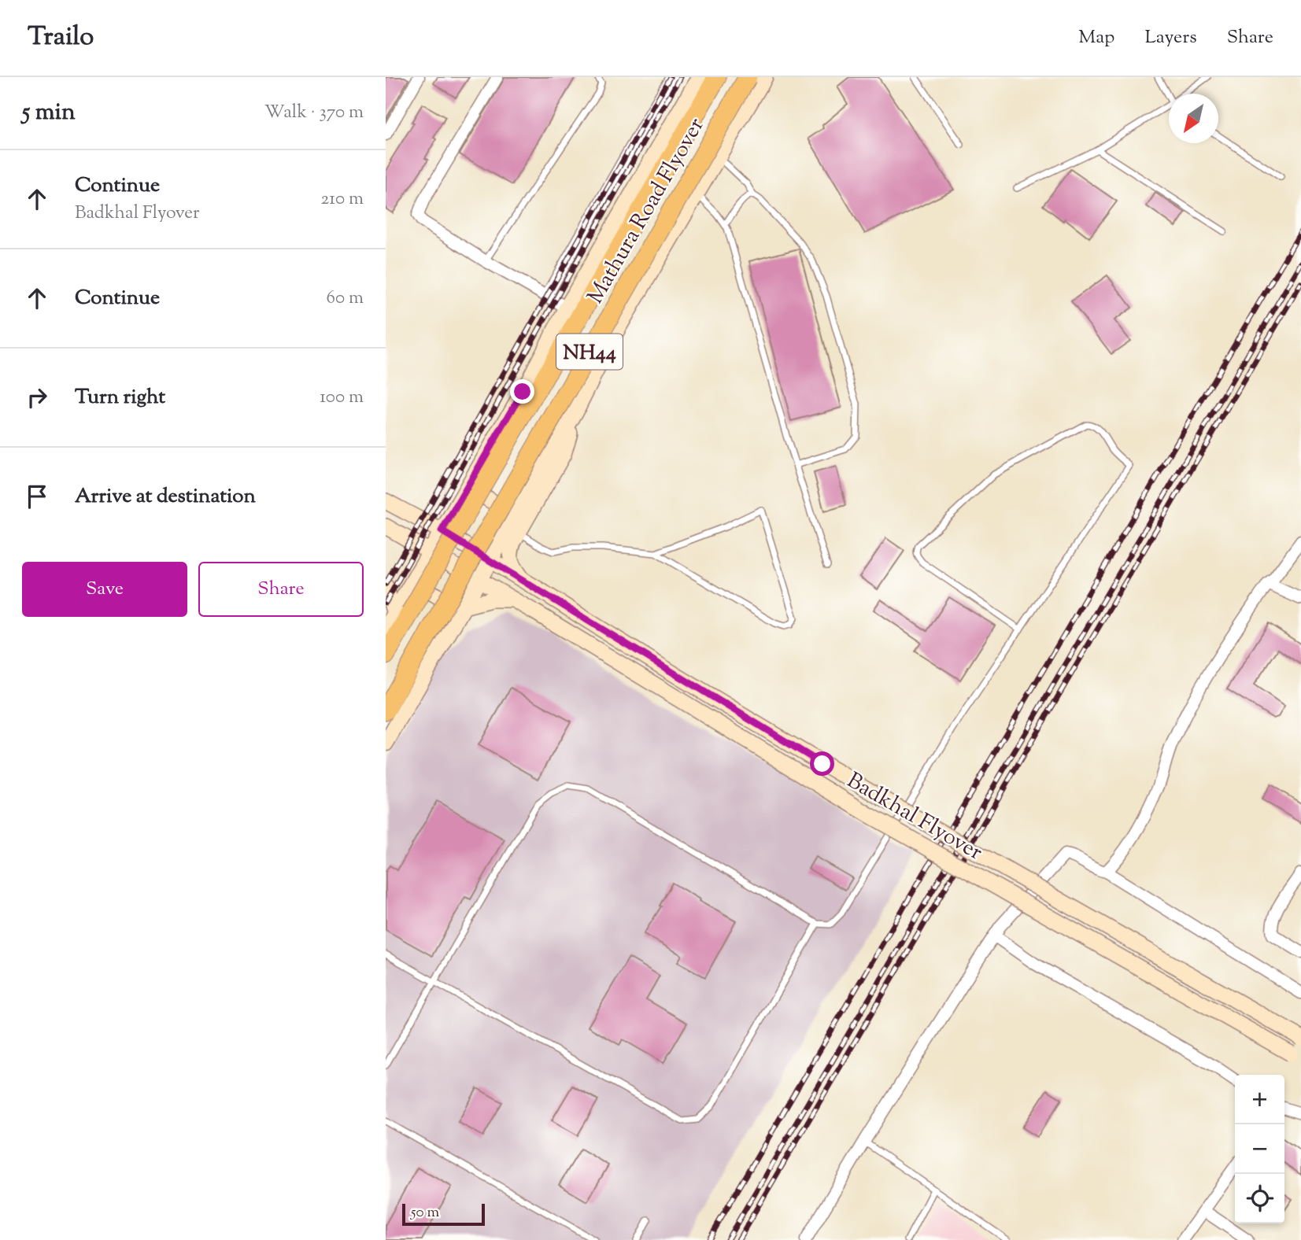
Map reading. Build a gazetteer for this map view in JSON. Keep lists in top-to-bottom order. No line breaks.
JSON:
{"streets":{"highway":["Mathura Road Flyover","NH44"],"main road":["Badkhal Flyover"]},"scale_bar":"50 m","north":"bottom left","page":{"header":"Trailo","nav":["Map","Layers","Share"],"heading":["5 min","Walk · 370 m"],"list":[["Continue","Badkhal Flyover","210 m"],["Continue","60 m"],["Turn right","100 m"],"Arrive at destination"],"buttons":["Save","Share"],"map_buttons":["+","−"],"scale":"50 m"}}
